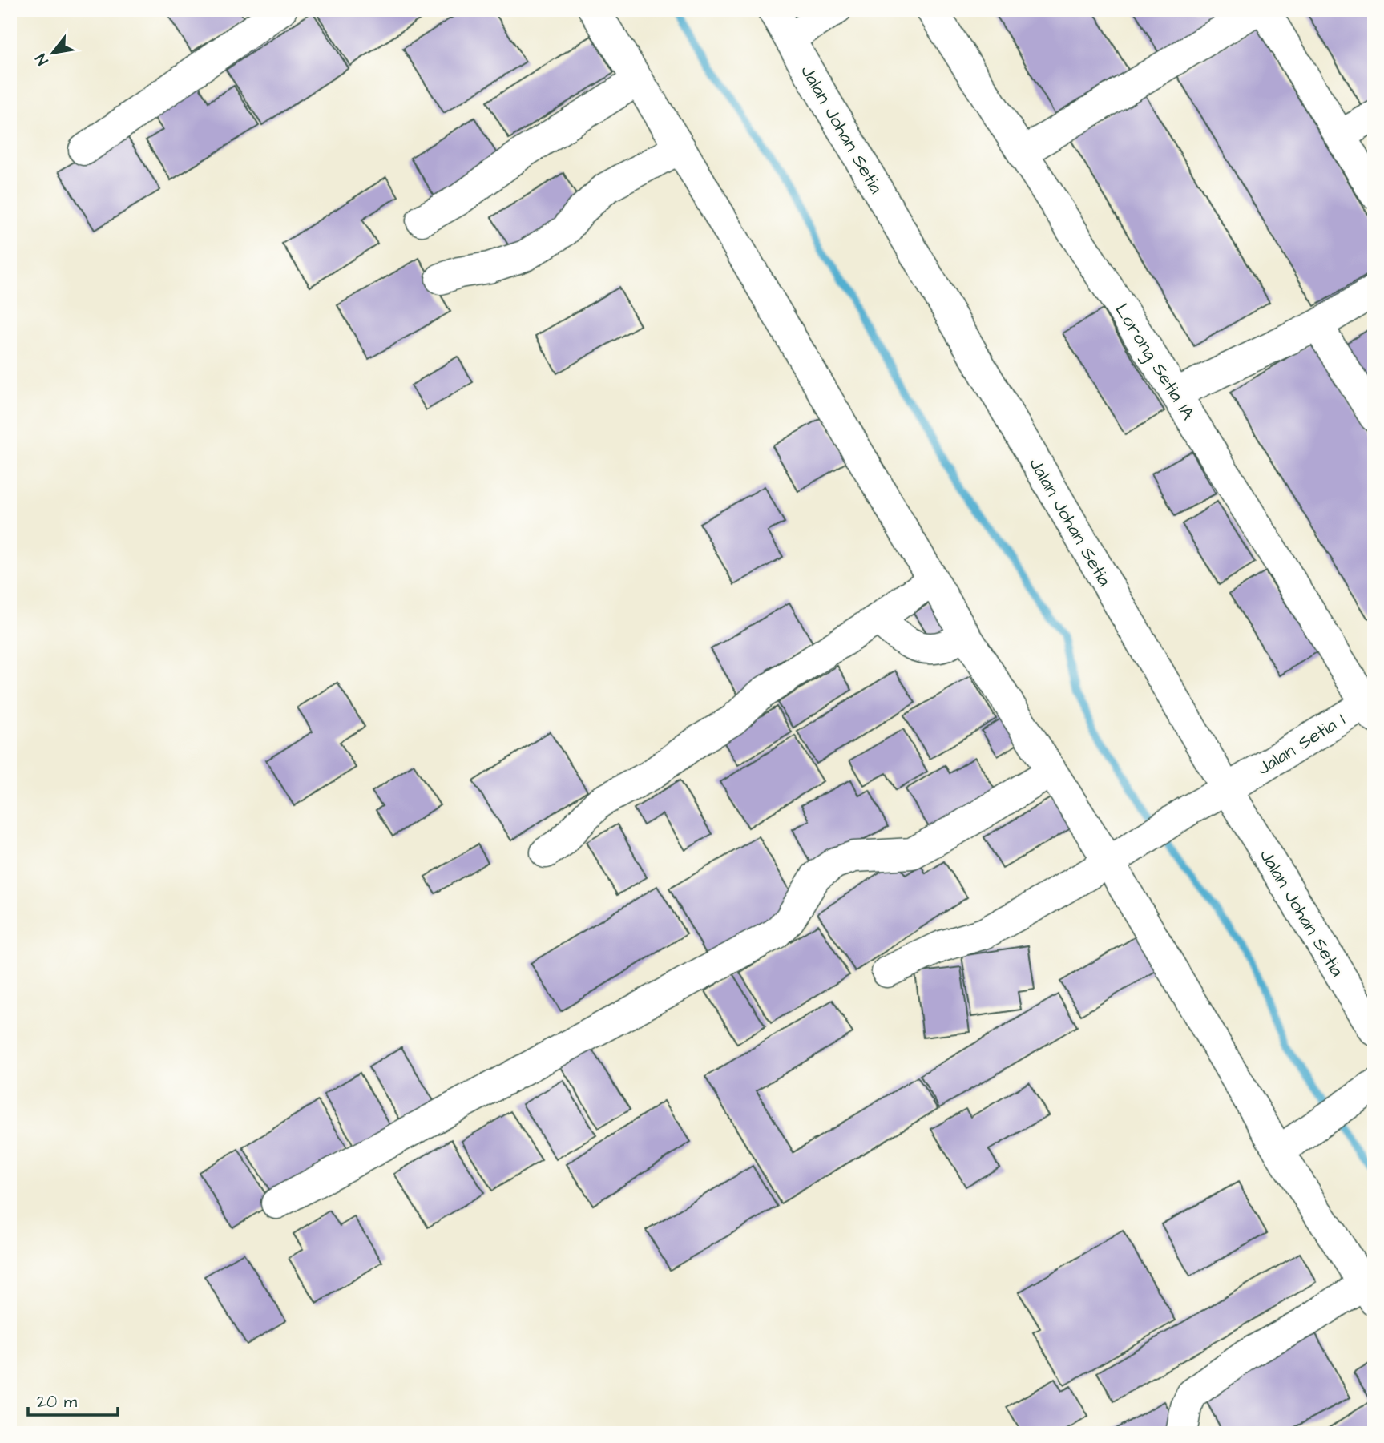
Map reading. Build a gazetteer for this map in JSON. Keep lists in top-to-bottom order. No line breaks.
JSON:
{"streets":{"street":["Jalan Johan Setia","Lorong Setia 1A","Jalan Setia 1"]},"crossings":[["Jalan Johan Setia","Jalan Setia 1"],["Lorong Setia 1A","Jalan Setia 1"]],"scale_bar":"20 m","north":"bottom left"}
